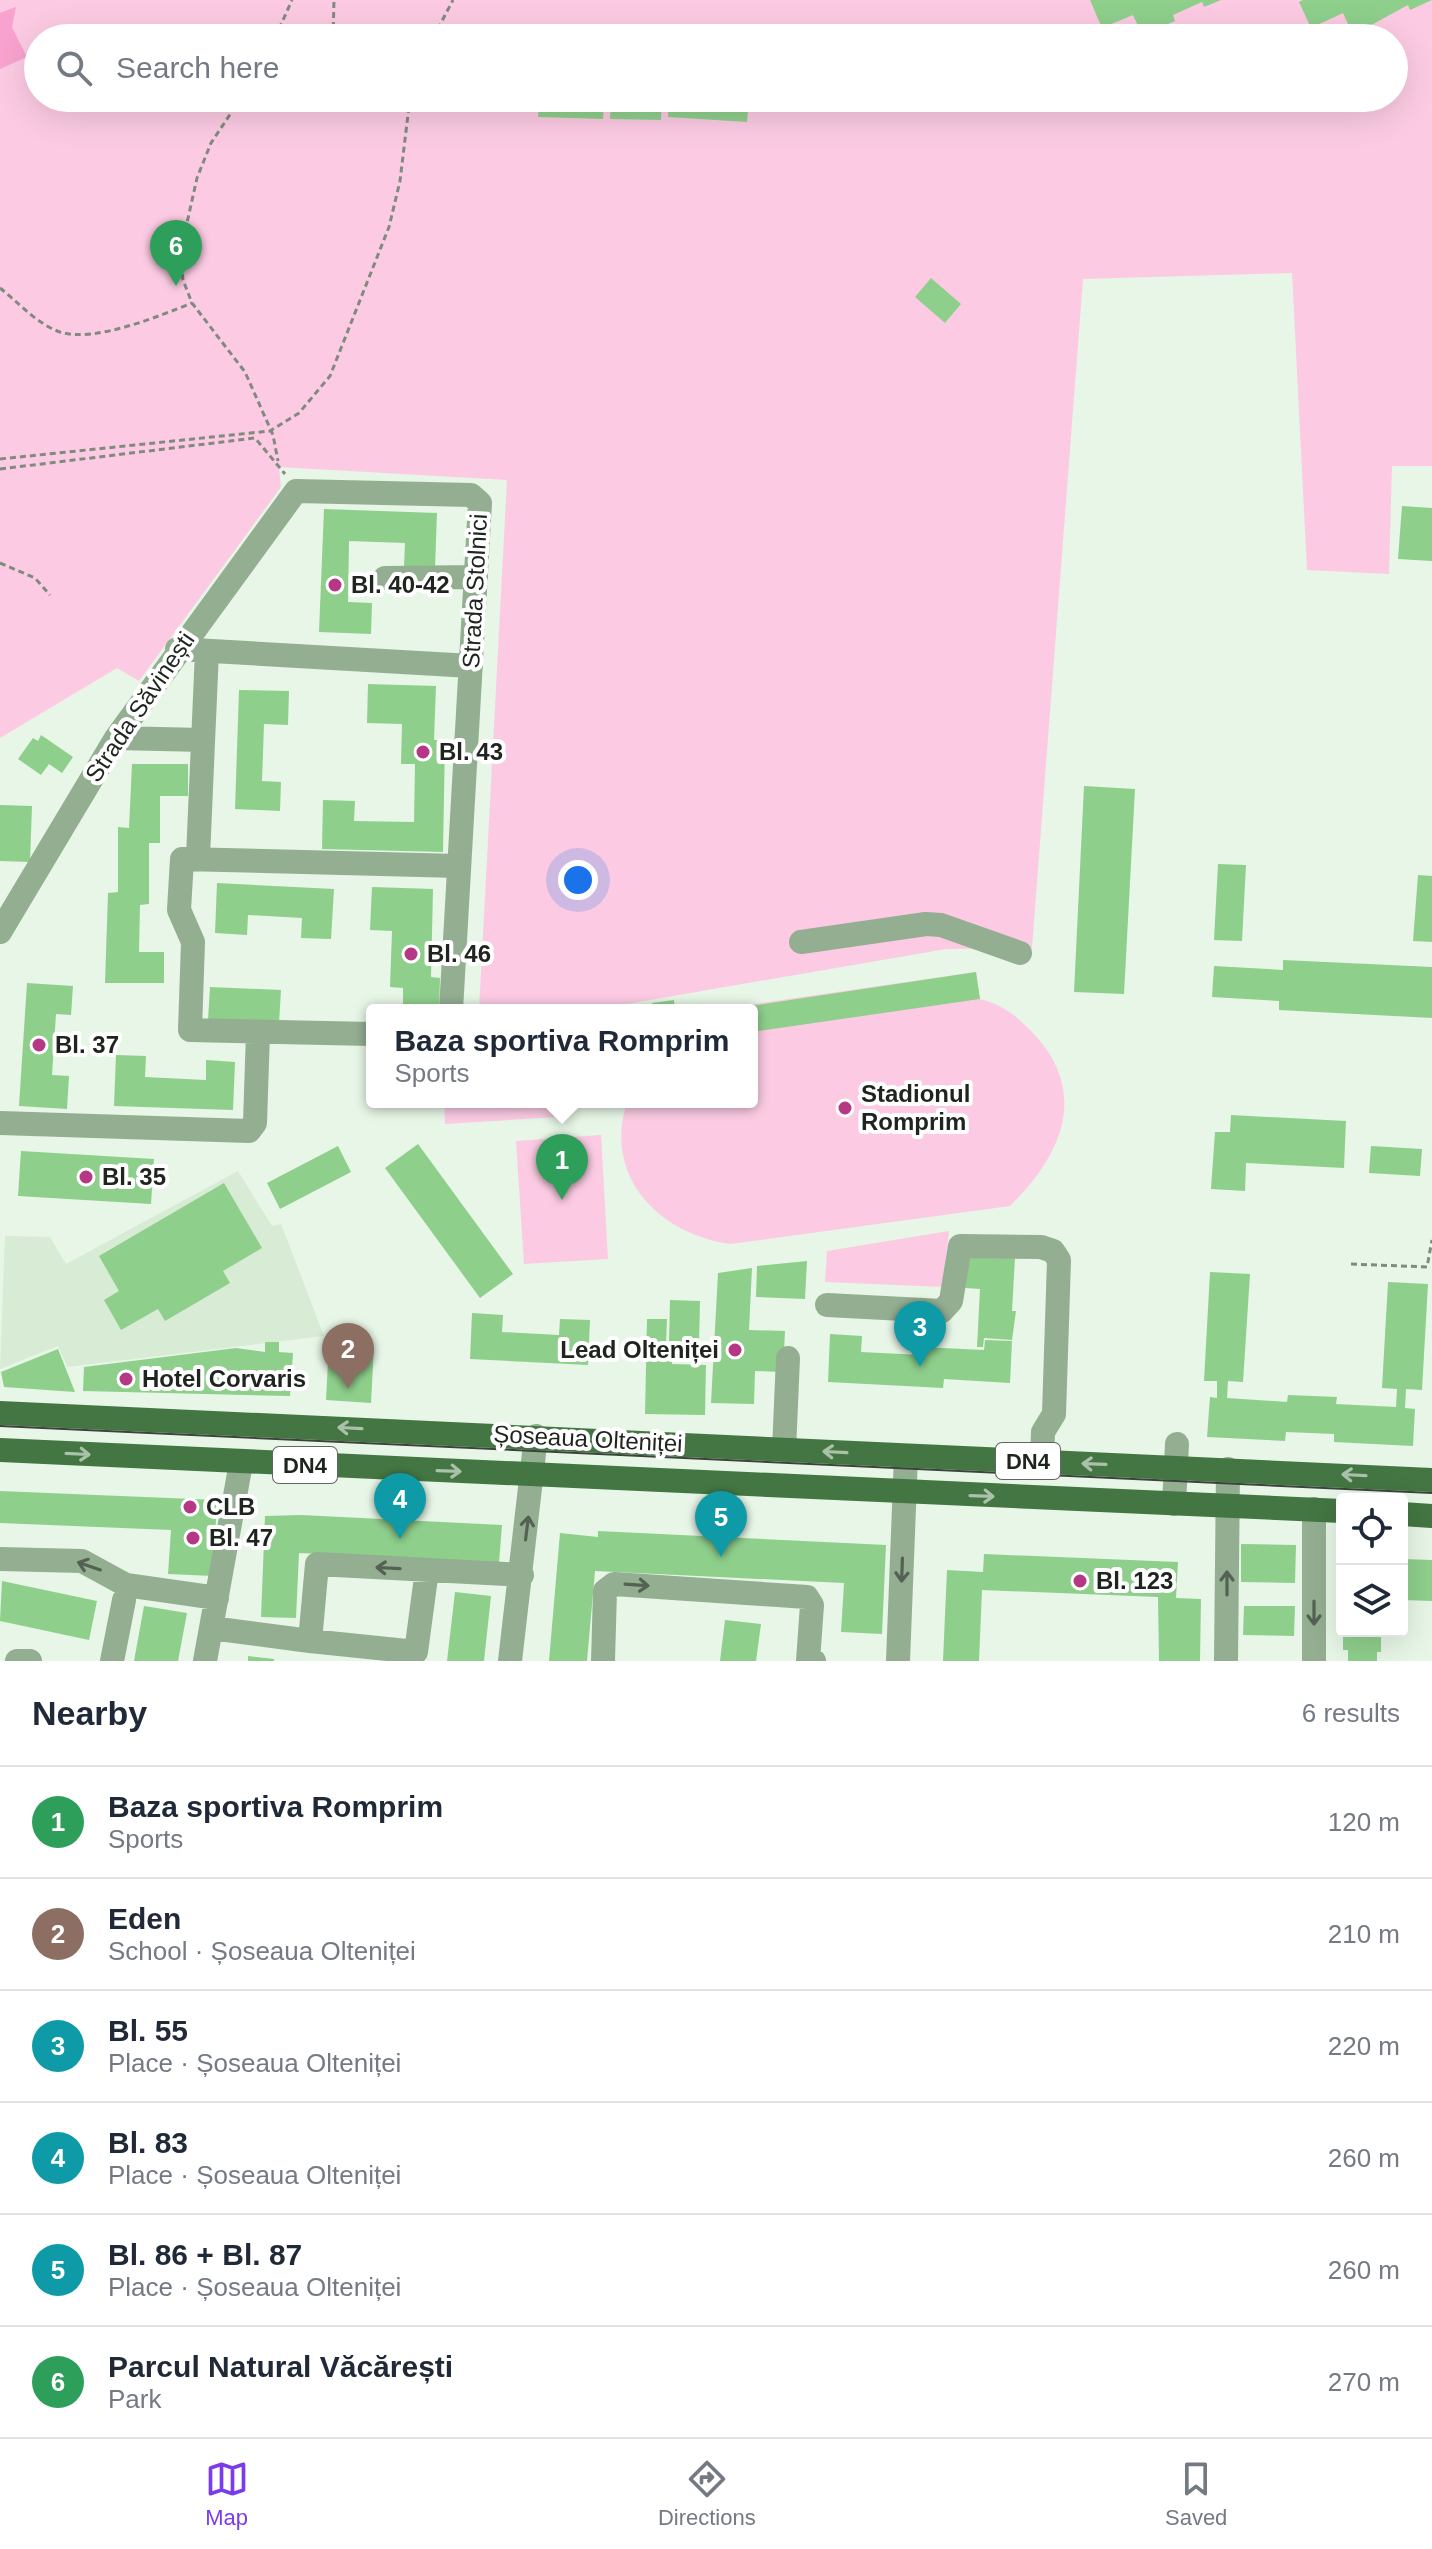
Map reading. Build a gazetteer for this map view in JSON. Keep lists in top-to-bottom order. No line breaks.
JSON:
{"streets":{"main road":["Șoseaua Olteniței","DN4"],"street":["Strada Stolnici","Strada Săvinești"]},"crossings":[["Strada Stolnici","Strada Săvinești"]],"places":["Bl. 40-42","Bl. 43","Bl. 46","Bl. 37","Stadionul Romprim","Bl. 35","Lead Olteniței","Hotel Corvaris","CLB","Bl. 47","Bl. 123"],"page":{"search":"Search here","pins":["6","1","3","2","4","5"],"popup":["Baza sportiva Romprim","Sports"],"heading":["Nearby","6 results"],"list":[{"mark":"1","name":"Baza sportiva Romprim","note":"Sports","value":"120 m"},{"mark":"2","name":"Eden","note":"School · Șoseaua Olteniței","value":"210 m"},{"mark":"3","name":"Bl. 55","note":"Place · Șoseaua Olteniței","value":"220 m"},{"mark":"4","name":"Bl. 83","note":"Place · Șoseaua Olteniței","value":"260 m"},{"mark":"5","name":"Bl. 86 + Bl. 87","note":"Place · Șoseaua Olteniței","value":"260 m"},{"mark":"6","name":"Parcul Natural Văcărești","note":"Park","value":"270 m"}],"nav":["Map","Directions","Saved"]}}
